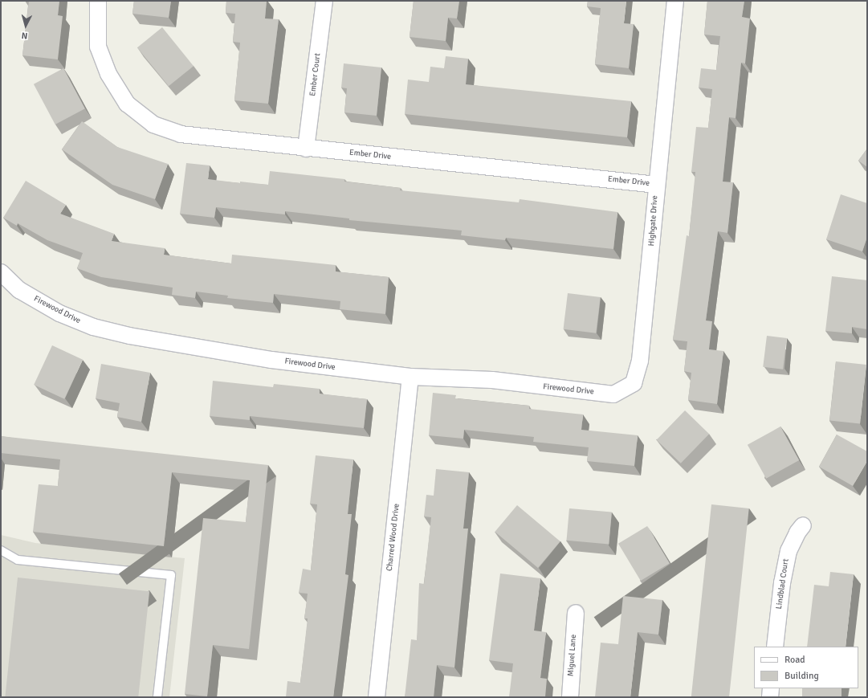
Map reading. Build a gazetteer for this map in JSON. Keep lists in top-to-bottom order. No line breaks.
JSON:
{"streets":{"street":["Ember Court","Ember Drive","Highgate Drive","Firewood Drive","Charred Wood Drive","Lindblad Court","Miguel Lane"]},"crossings":[["Ember Court","Ember Drive"],["Ember Drive","Highgate Drive"],["Highgate Drive","Firewood Drive"],["Firewood Drive","Charred Wood Drive"]],"legend":["Road","Building"],"north":"bottom"}
